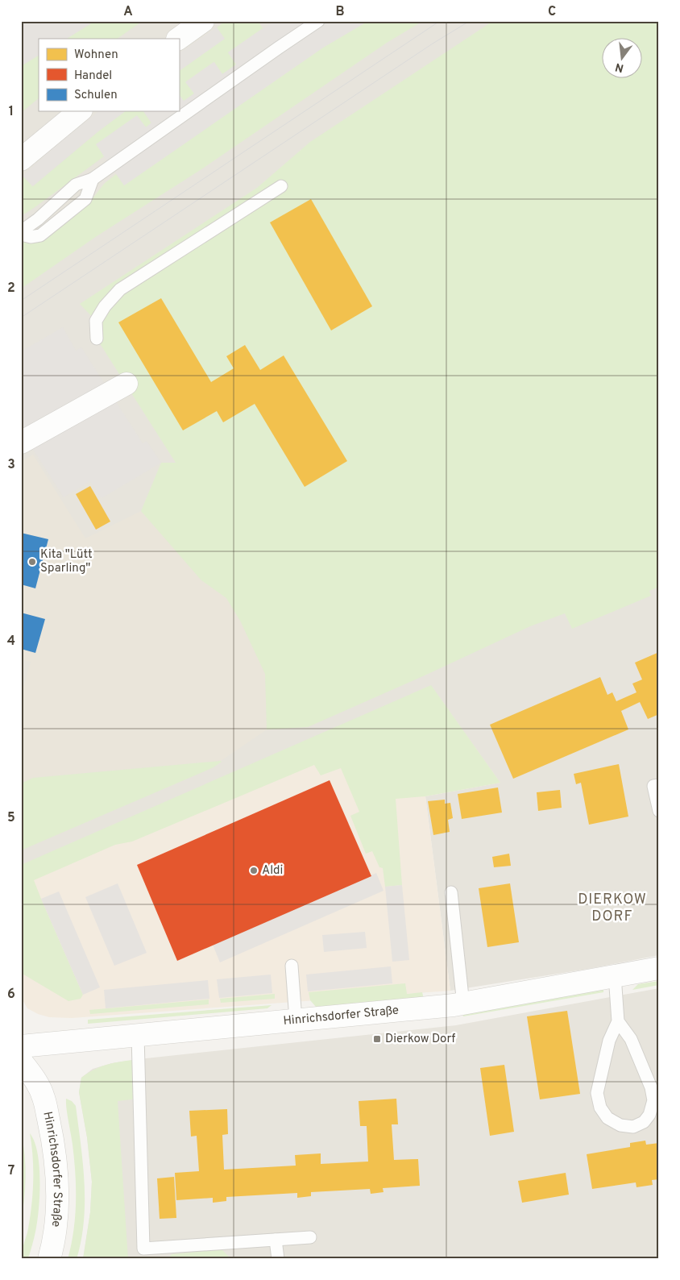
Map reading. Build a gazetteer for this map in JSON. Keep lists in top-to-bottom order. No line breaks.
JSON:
{"streets":{"street":["Hinrichsdorfer Straße"]},"districts":["DIERKOW DORF"],"places":{"other":["Kita \"Lütt Sparling\"","Aldi"],"transit":["Dierkow Dorf"]},"legend":["Wohnen","Handel","Schulen"],"north":"bottom","grid":{"columns":["A","B","C"],"rows":["1","2","3","4","5","6","7"]}}
